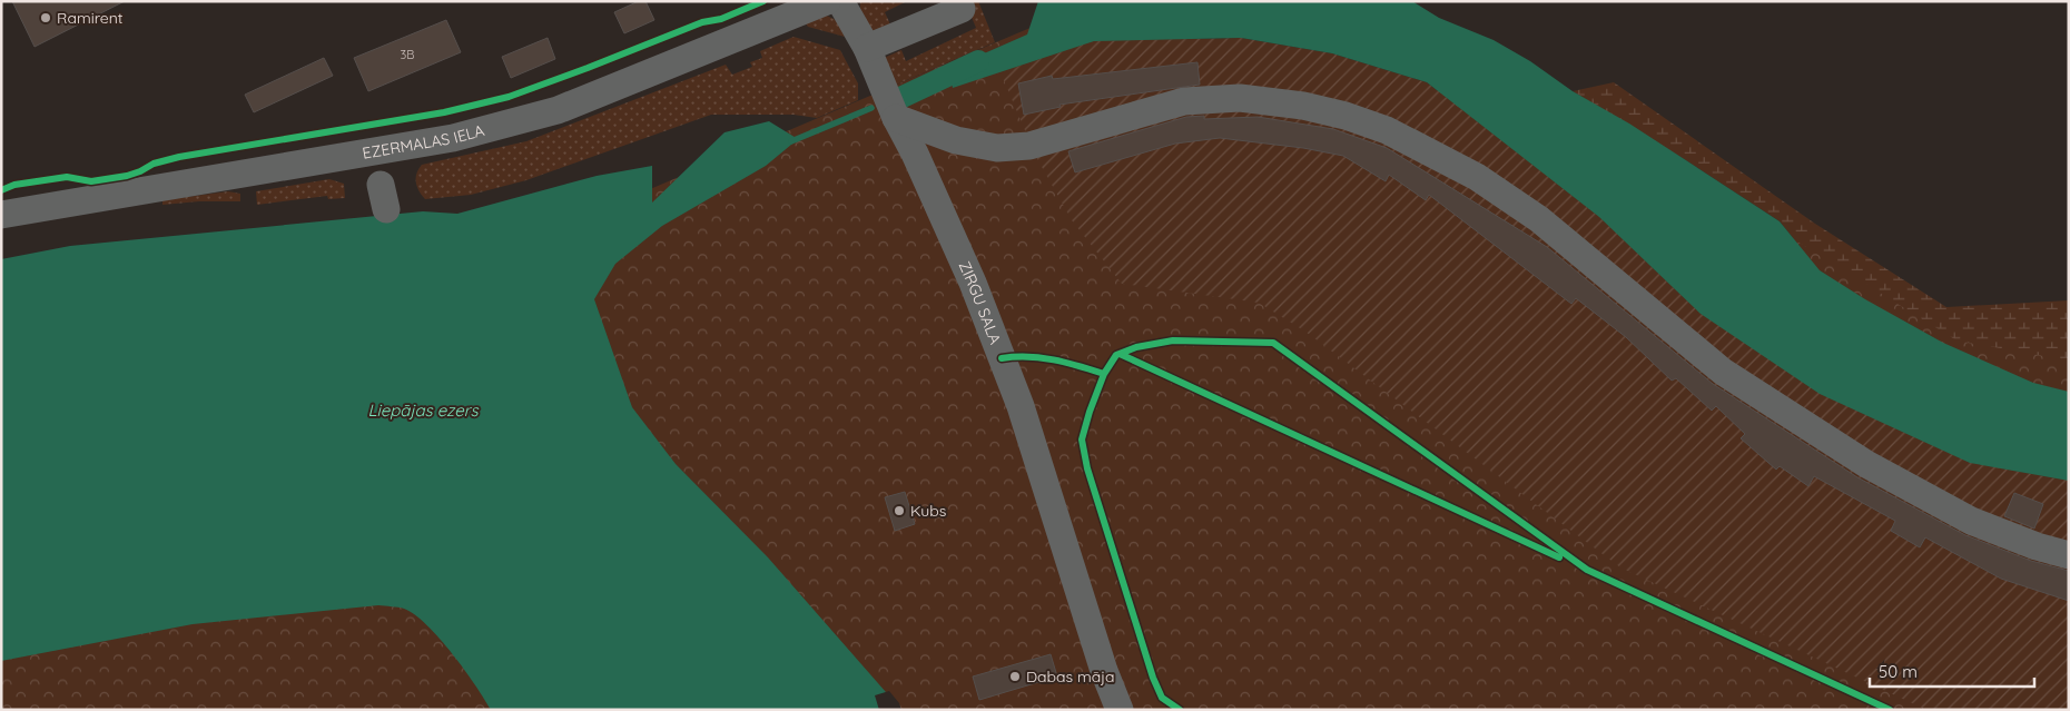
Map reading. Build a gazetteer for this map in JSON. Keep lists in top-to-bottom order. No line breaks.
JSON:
{"streets":{"street":["EZERMALAS IELA","ZIRGU SALA"]},"water":["Liepājas ezers"],"places":["Ramirent","Kubs","Dabas māja"],"house_numbers":["3B"],"scale_bar":"50 m"}
